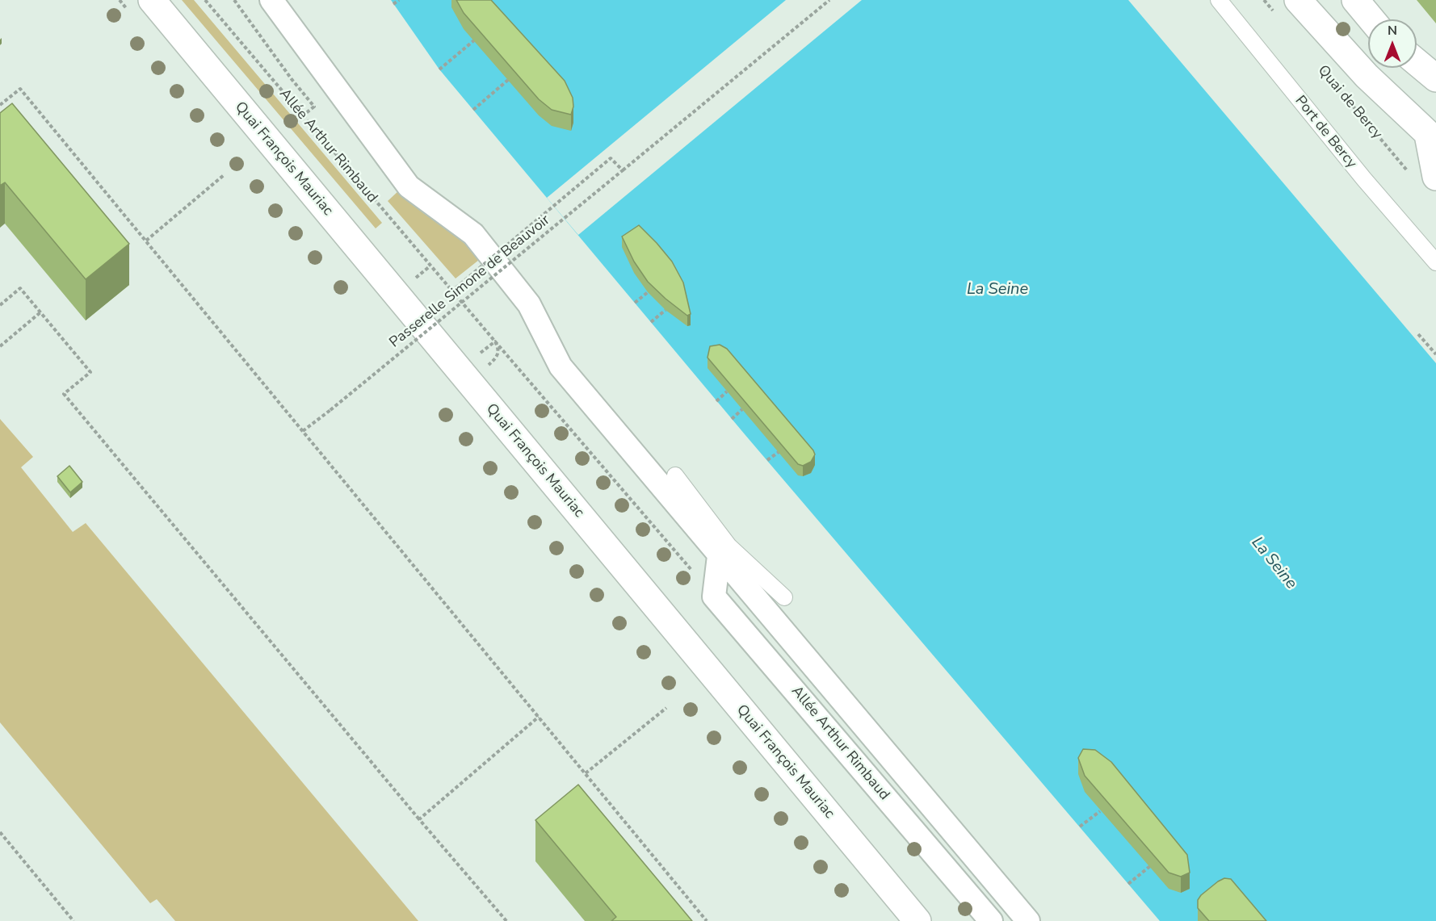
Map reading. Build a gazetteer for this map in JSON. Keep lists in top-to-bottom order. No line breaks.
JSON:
{"streets":{"main road":["Quai de Bercy","Quai François Mauriac"],"street":["Allée Arthur Rimbaud"],"lane":["Port de Bercy"],"path":["Passerelle Simone de Beauvoir"]},"crossings":[["Allée Arthur Rimbaud","Passerelle Simone de Beauvoir"]],"water":["La Seine"],"north":"top"}
